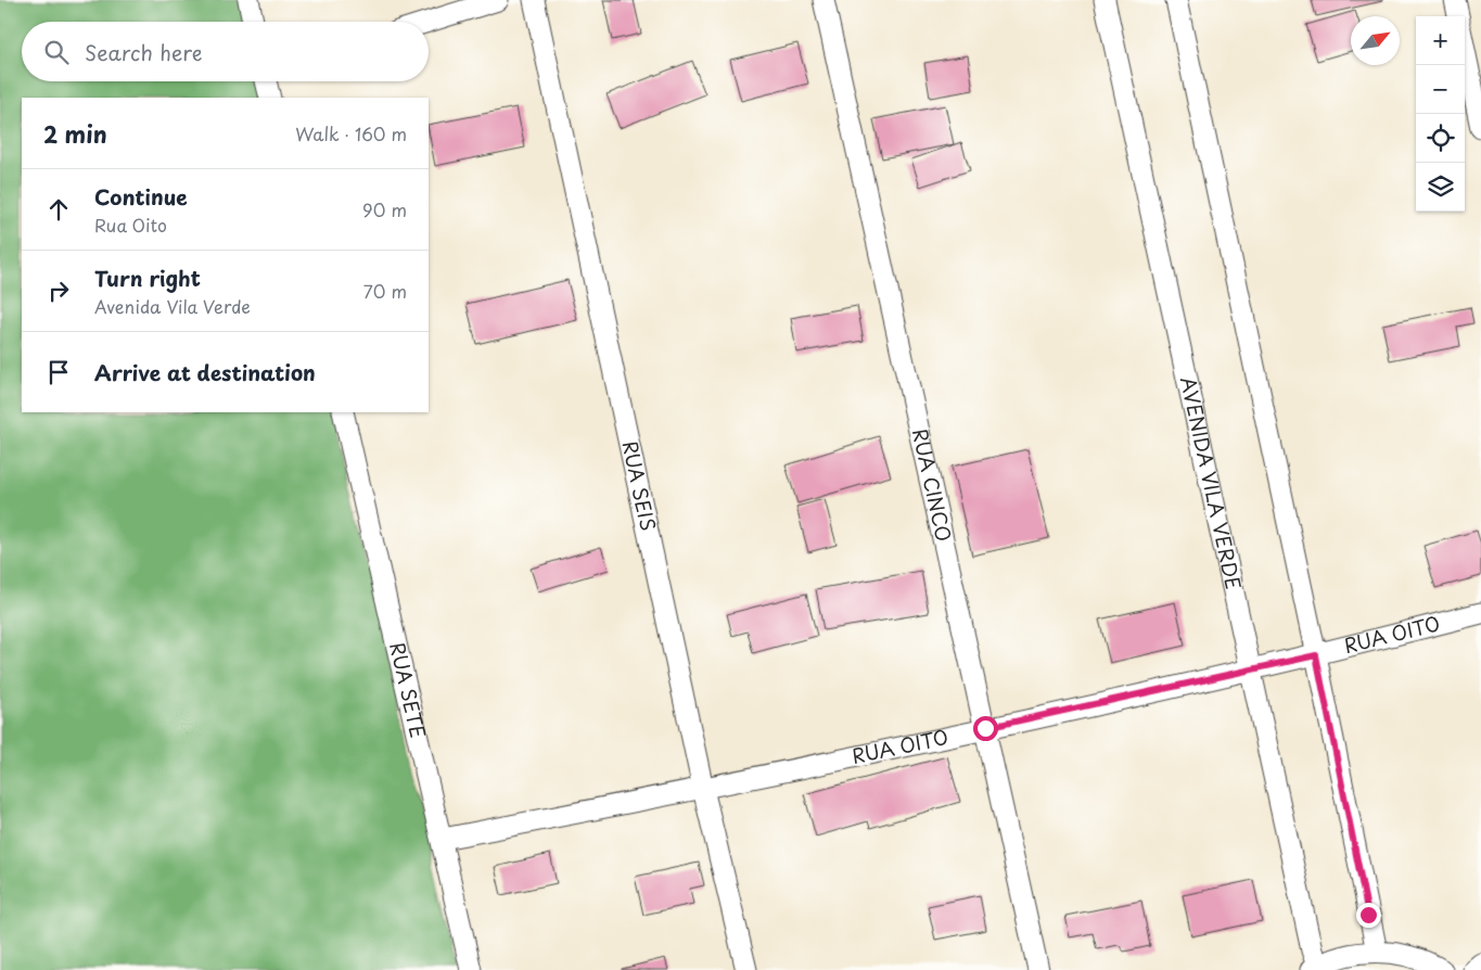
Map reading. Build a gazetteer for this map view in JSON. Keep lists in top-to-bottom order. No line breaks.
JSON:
{"streets":{"street":["AVENIDA VILA VERDE","RUA SEIS","RUA CINCO","RUA OITO","RUA SETE"]},"crossings":[["AVENIDA VILA VERDE","RUA OITO"],["RUA SEIS","RUA OITO"],["RUA CINCO","RUA OITO"],["RUA OITO","RUA SETE"]],"north":"top right","page":{"map_buttons":["+","−"],"search":"Search here","heading":["2 min","Walk · 160 m"],"list":[["Continue","Rua Oito","90 m"],["Turn right","Avenida Vila Verde","70 m"],"Arrive at destination"]}}
